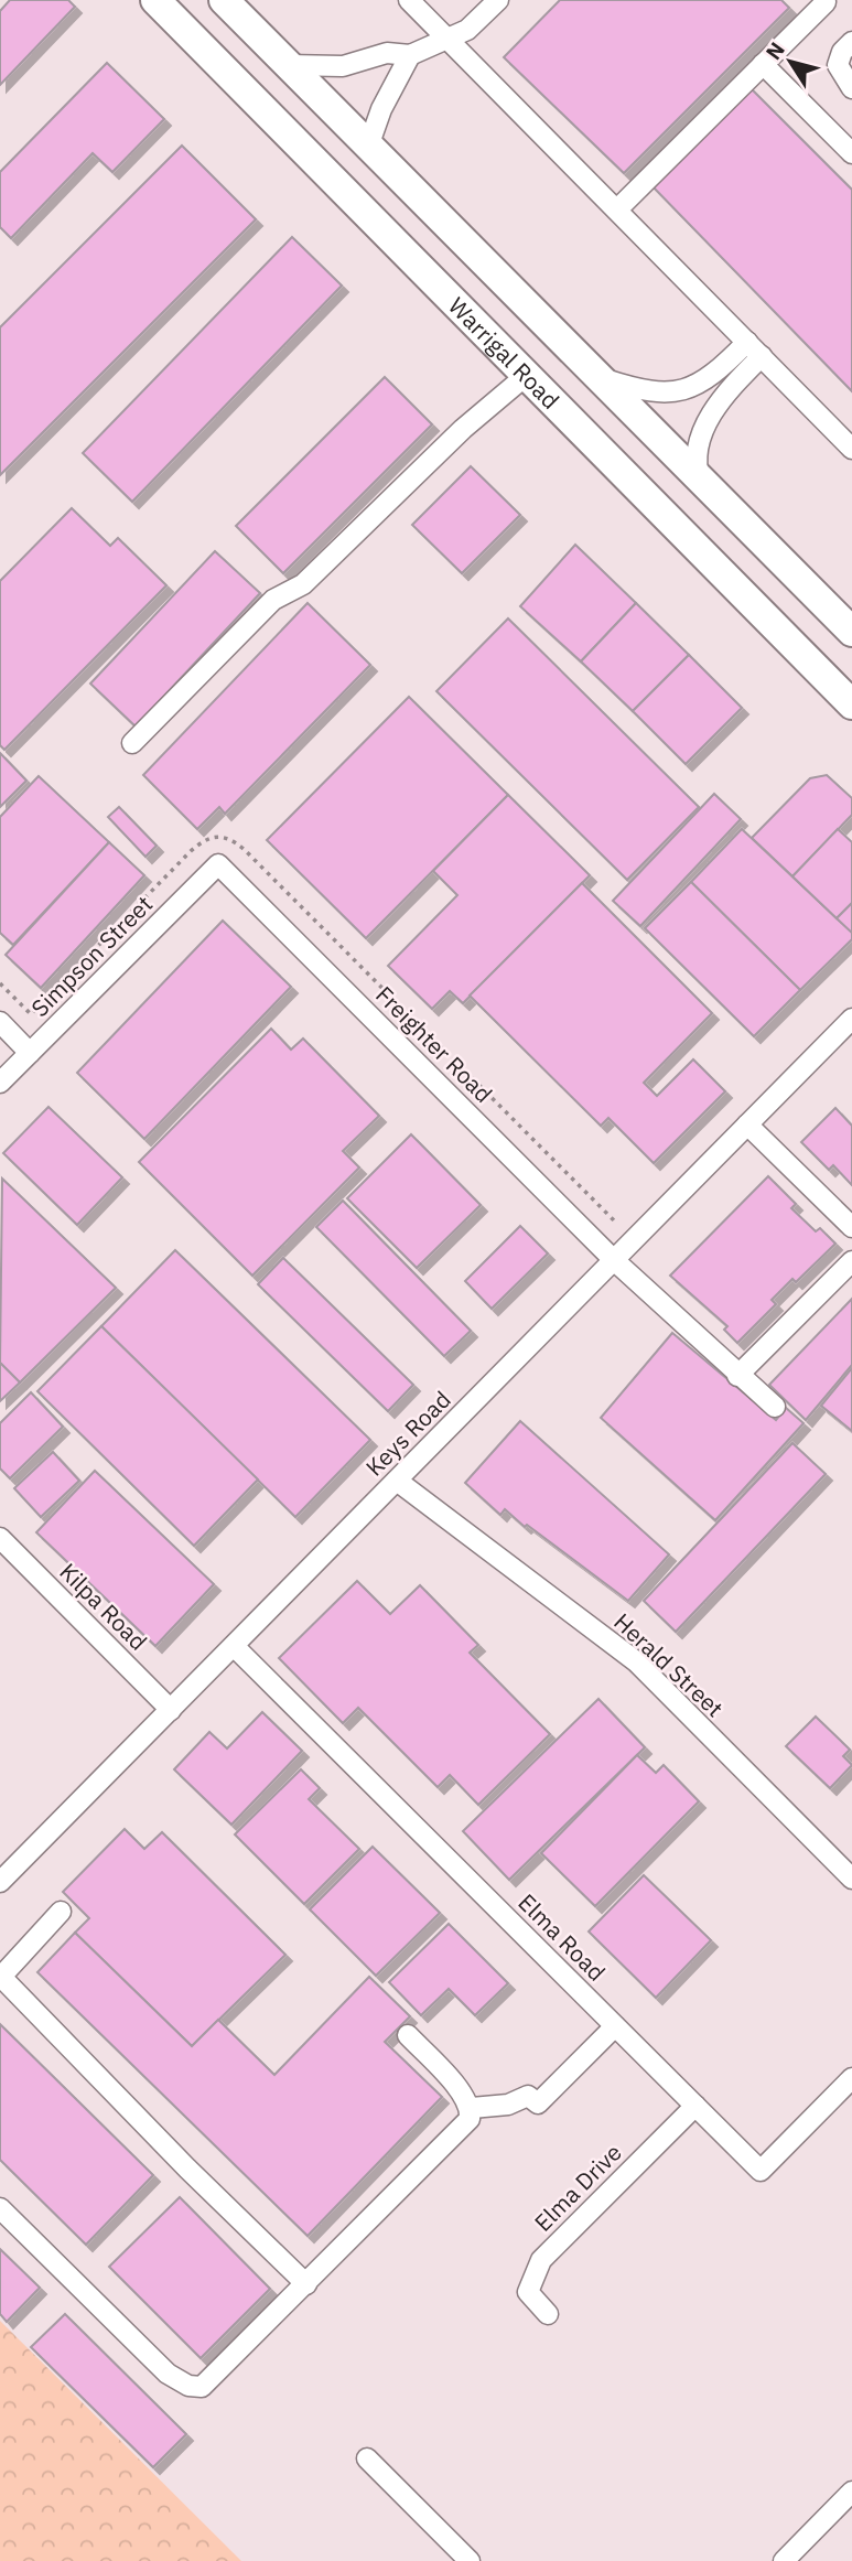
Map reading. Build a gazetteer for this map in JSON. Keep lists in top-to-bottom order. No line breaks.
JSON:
{"streets":{"highway":["Warrigal Road"],"street":["Simpson Street","Freighter Road","Keys Road","Kilpa Road","Herald Street","Elma Road","Elma Drive"]},"crossings":[["Simpson Street","Freighter Road"],["Freighter Road","Keys Road"],["Keys Road","Kilpa Road"],["Keys Road","Herald Street"],["Keys Road","Elma Road"],["Elma Road","Elma Drive"]],"north":"top left"}
